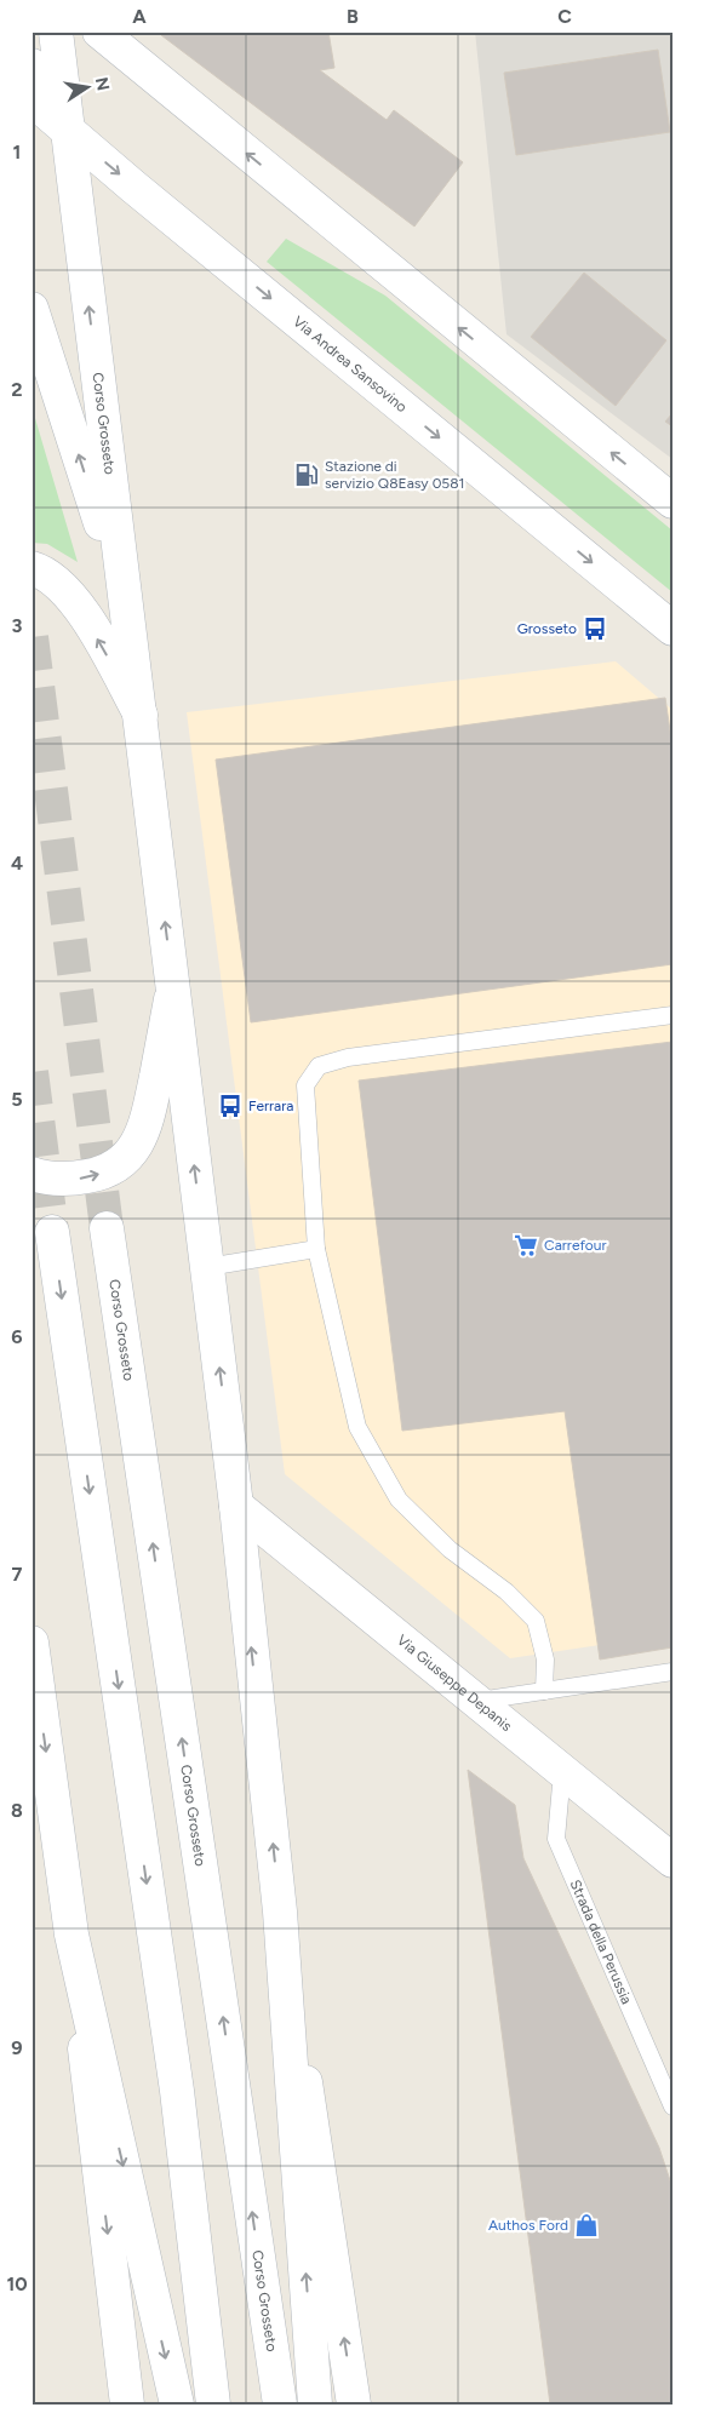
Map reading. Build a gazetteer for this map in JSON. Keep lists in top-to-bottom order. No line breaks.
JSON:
{"streets":{"main road":["Via Andrea Sansovino","Corso Grosseto","Via Giuseppe Depanis"],"lane":["Strada della Perussia"]},"crossings":[["Via Andrea Sansovino","Corso Grosseto"],["Corso Grosseto","Via Giuseppe Depanis"],["Via Giuseppe Depanis","Strada della Perussia"]],"places":{"fuel station":["Stazione di servizio Q8Easy 0581"],"bus stop":["Grosseto","Ferrara"],"supermarket":["Carrefour"],"shop":["Authos Ford"]},"north":"right","grid":{"columns":["A","B","C"],"rows":["1","2","3","4","5","6","7","8","9","10"]}}
